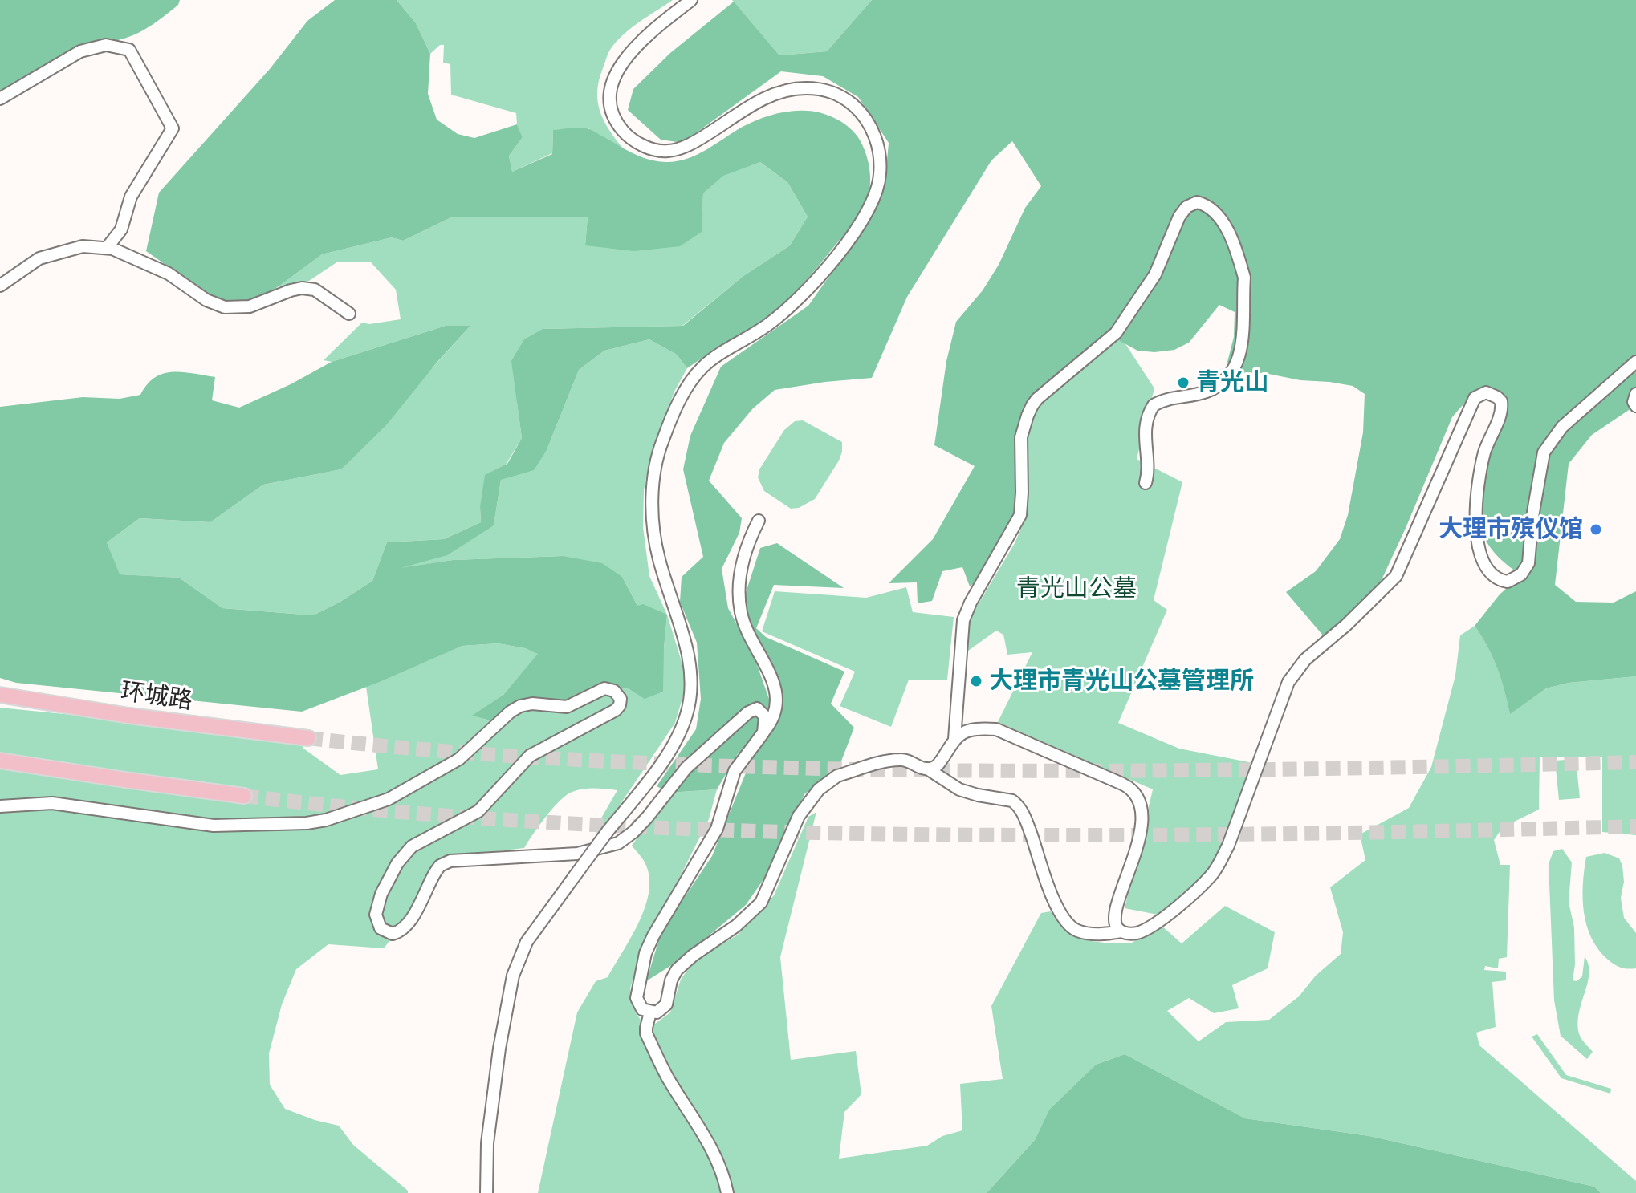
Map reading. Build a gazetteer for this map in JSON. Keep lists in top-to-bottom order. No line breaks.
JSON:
{"streets":{"main road":["环城路"]},"parks":["青光山公墓"],"places":["青光山","大理市殡仪馆","大理市青光山公墓管理所"]}
